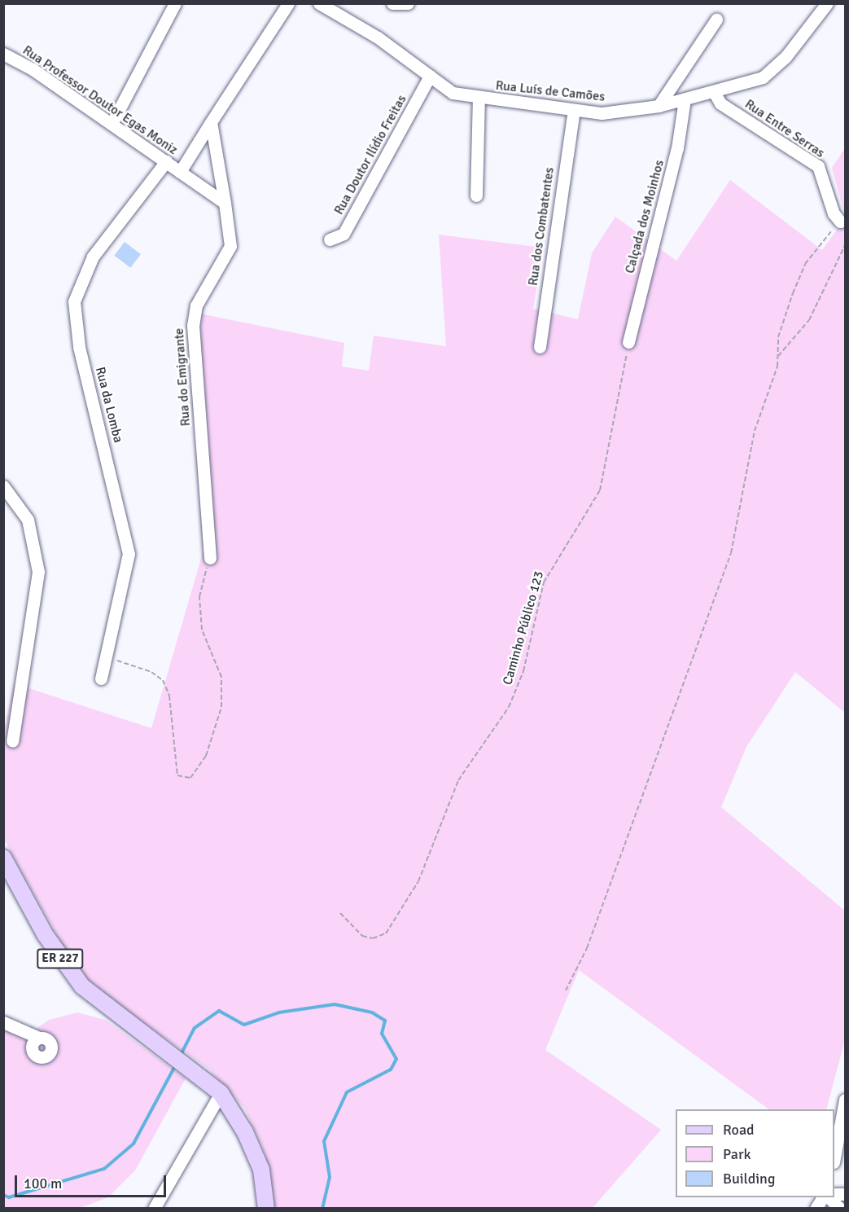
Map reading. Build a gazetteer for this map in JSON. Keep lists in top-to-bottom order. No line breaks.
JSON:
{"streets":{"main road":["ER 227"],"street":["Rua Luís de Camões","Rua Professor Doutor Egas Moniz","Rua Entre Serras","Rua Doutor Ilídio Freitas","Calçada dos Moinhos","Rua dos Combatentes","Rua do Emigrante","Rua da Lomba"],"path":["Caminho Público 123"]},"crossings":[["Rua Luís de Camões","Rua Entre Serras"],["Rua Luís de Camões","Rua Doutor Ilídio Freitas"],["Rua Luís de Camões","Calçada dos Moinhos"],["Rua Luís de Camões","Rua dos Combatentes"],["Rua Professor Doutor Egas Moniz","Rua do Emigrante"],["Rua Professor Doutor Egas Moniz","Rua da Lomba"],["Calçada dos Moinhos","Caminho Público 123"]],"legend":["Road","Park","Building"],"scale_bar":"100 m"}
